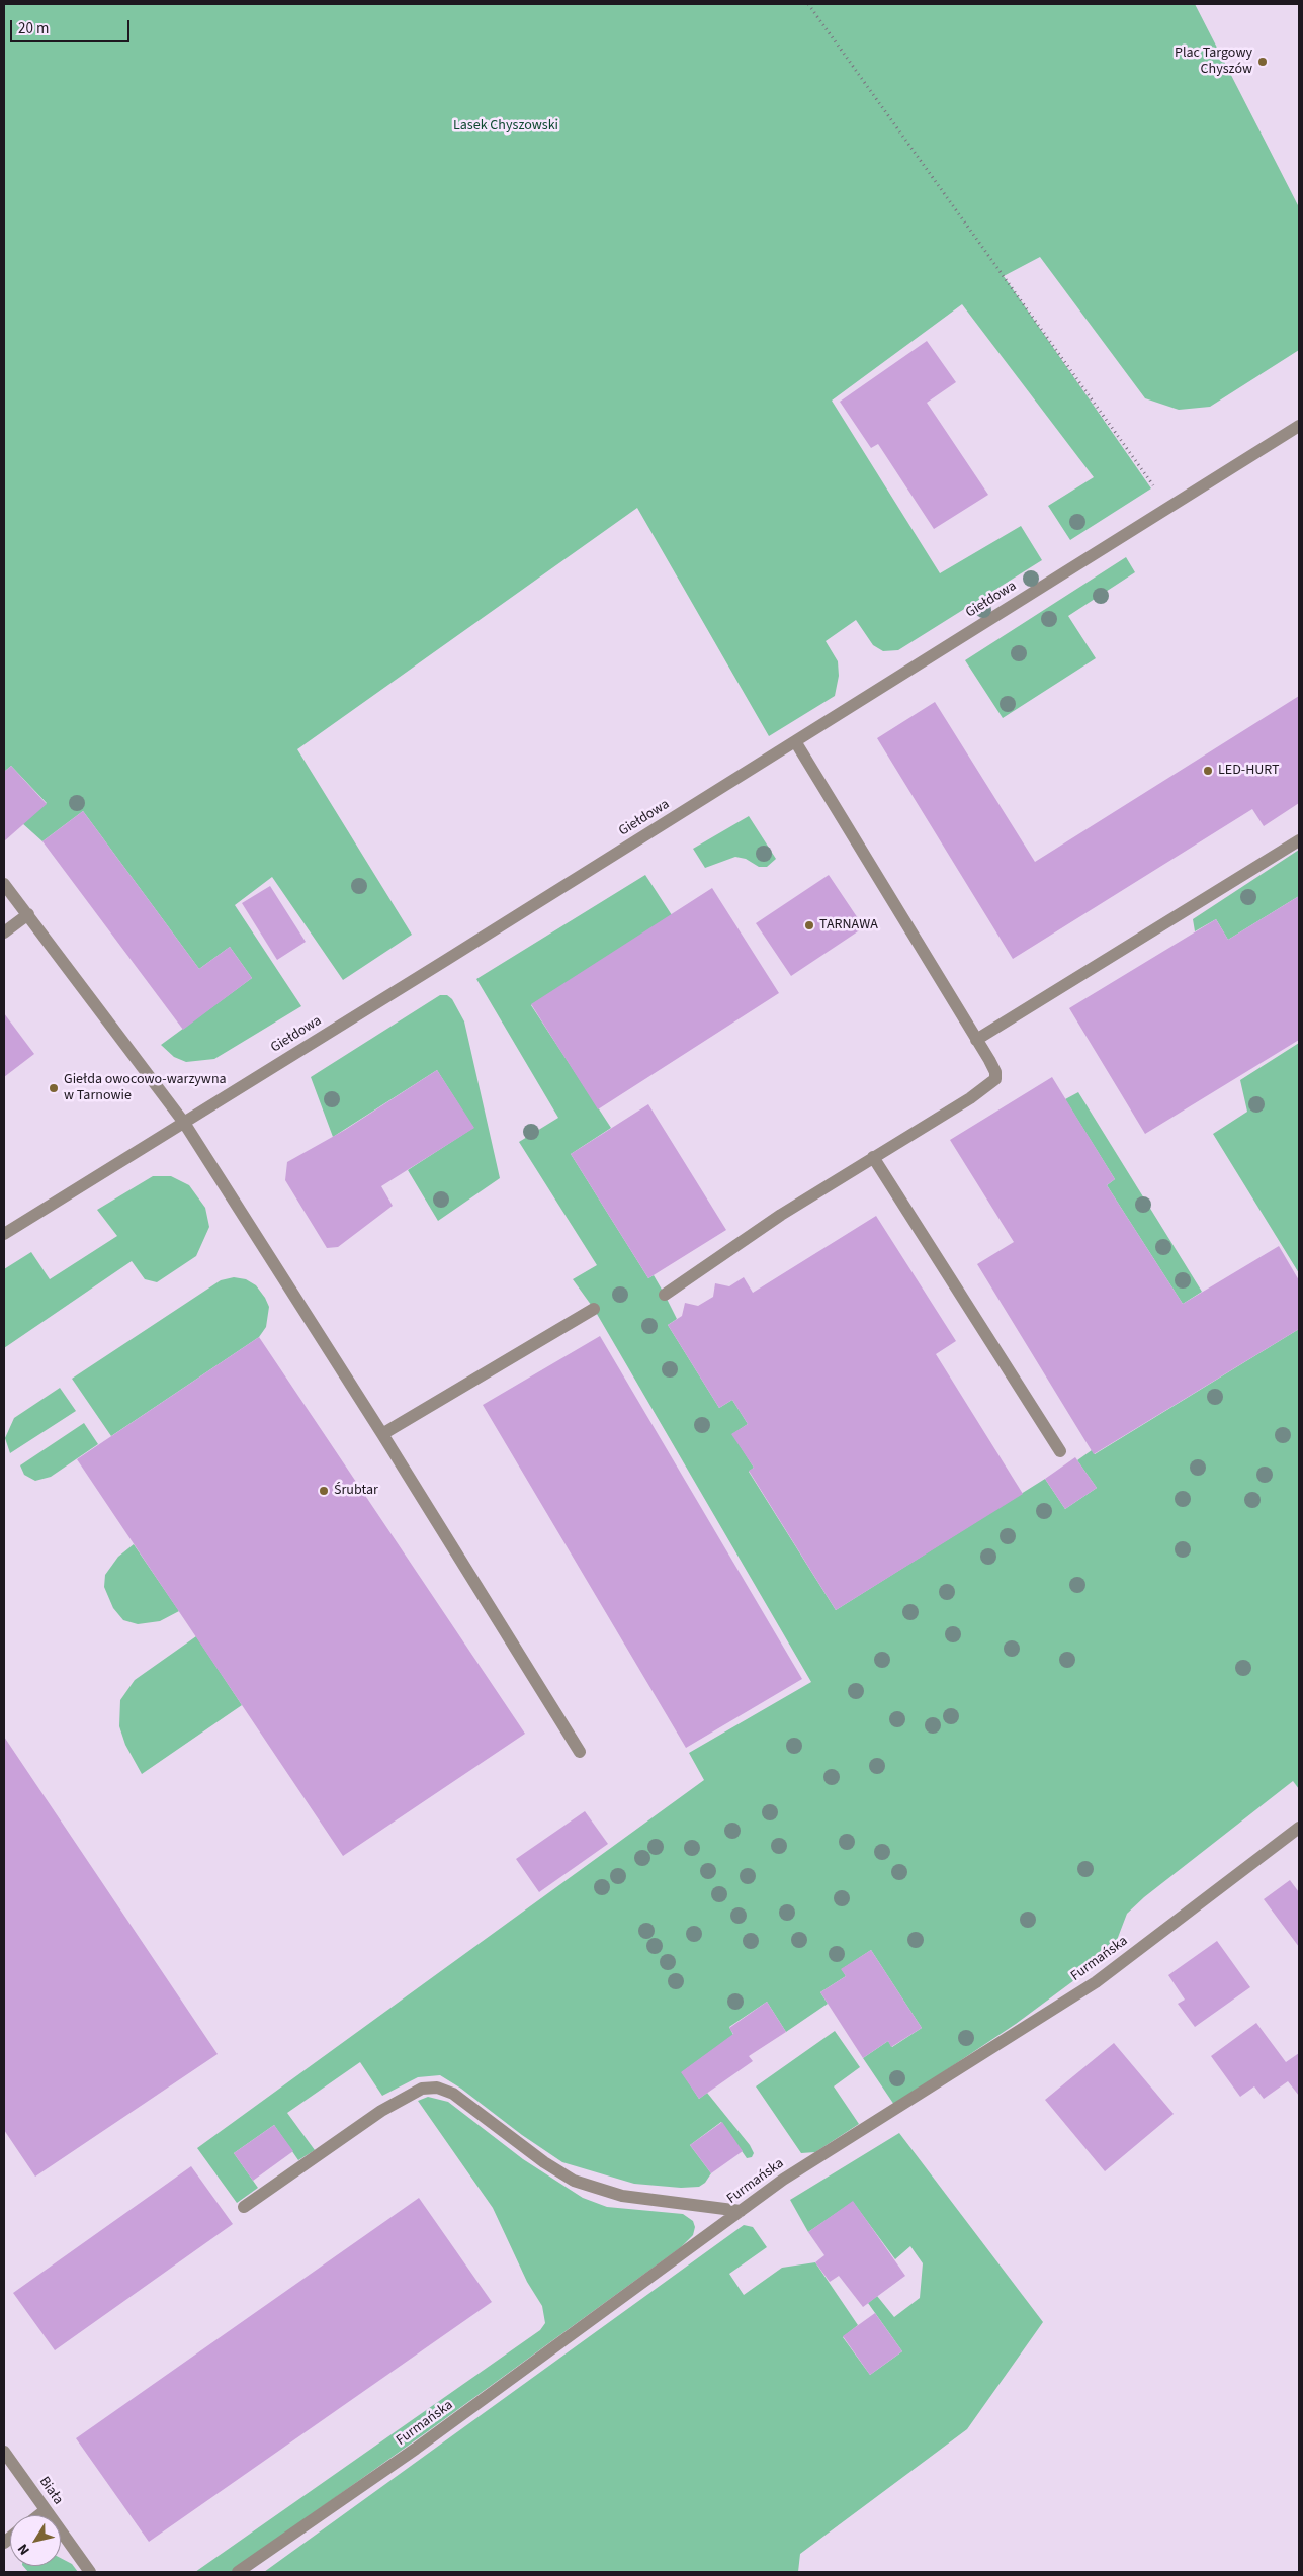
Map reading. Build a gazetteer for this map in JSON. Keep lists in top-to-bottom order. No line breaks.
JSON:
{"streets":{"street":["Giełdowa","Furmańska","Biała"]},"parks":["Lasek Chyszowski"],"places":["Plac Targowy Chyszów","LED-HURT","TARNAWA","Giełda owocowo-warzywna w Tarnowie","Śrubtar"],"scale_bar":"20 m","north":"bottom left"}
